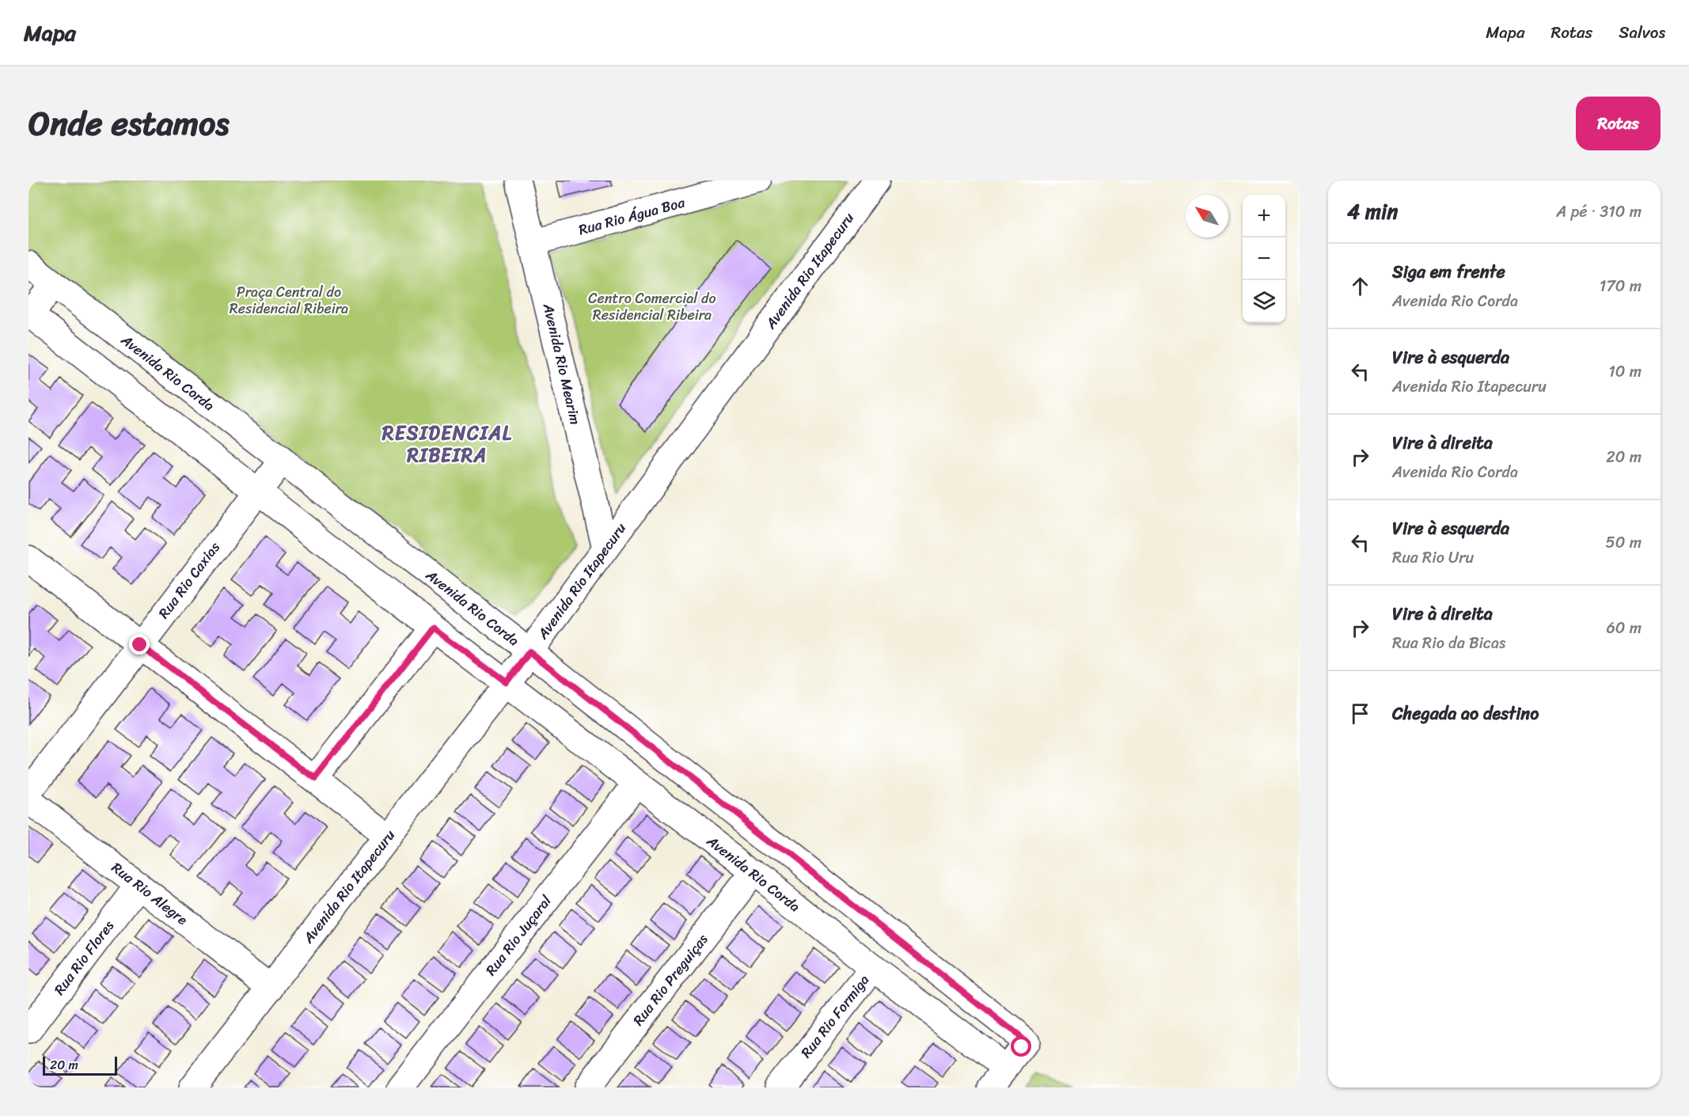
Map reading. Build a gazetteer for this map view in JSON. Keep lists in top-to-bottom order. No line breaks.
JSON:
{"streets":{"street":["Rua Rio Água Boa","Avenida Rio Itapecuru","Avenida Rio Mearim","Avenida Rio Corda","Rua Rio Caxias","Rua Rio Alegre","Rua Rio Juçaral","Rua Rio Flores","Rua Rio Preguiças","Rua Rio Formiga"]},"crossings":[["Rua Rio Água Boa","Avenida Rio Mearim"],["Avenida Rio Itapecuru","Avenida Rio Mearim"],["Avenida Rio Itapecuru","Avenida Rio Corda"],["Avenida Rio Itapecuru","Rua Rio Alegre"],["Avenida Rio Corda","Rua Rio Caxias"],["Avenida Rio Corda","Rua Rio Juçaral"],["Avenida Rio Corda","Rua Rio Preguiças"],["Avenida Rio Corda","Rua Rio Formiga"],["Rua Rio Alegre","Rua Rio Flores"]],"districts":["RESIDENCIAL RIBEIRA"],"parks":["Praça Central do Residencial Ribeira","Centro Comercial do Residencial Ribeira"],"scale_bar":"20 m","north":"top left","page":{"header":"Mapa","nav":["Mapa","Rotas","Salvos"],"title":"Onde estamos","buttons":"Rotas","heading":["4 min","A pé · 310 m"],"map_buttons":["+","−"],"list":[["Siga em frente","Avenida Rio Corda","170 m"],["Vire à esquerda","Avenida Rio Itapecuru","10 m"],["Vire à direita","Avenida Rio Corda","20 m"],["Vire à esquerda","Rua Rio Uru","50 m"],["Vire à direita","Rua Rio da Bicas","60 m"],"Chegada ao destino"],"scale":"20 m"}}
